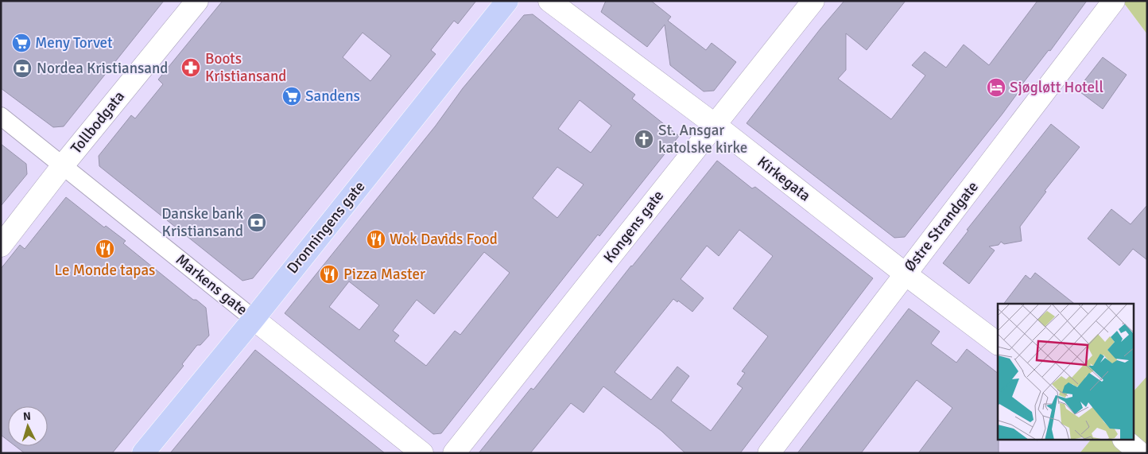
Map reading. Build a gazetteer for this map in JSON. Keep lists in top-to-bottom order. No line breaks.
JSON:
{"streets":{"main road":["Dronningens gate"],"street":["Tollbodgata","Kirkegata","Kongens gate","Østre Strandgate","Markens gate"]},"crossings":[["Tollbodgata","Markens gate"],["Kirkegata","Kongens gate"],["Kirkegata","Østre Strandgate"],["Dronningens gate","Markens gate"]],"places":{"supermarket":["Meny Torvet","Sandens"],"pharmacy":["Boots Kristiansand"],"bank":["Nordea Kristiansand","Danske bank Kristiansand"],"hotel":["Sjøgløtt Hotell"],"church":["St. Ansgar katolske kirke"],"restaurant":["Wok Davids Food","Le Monde tapas","Pizza Master"]},"north":"top"}
